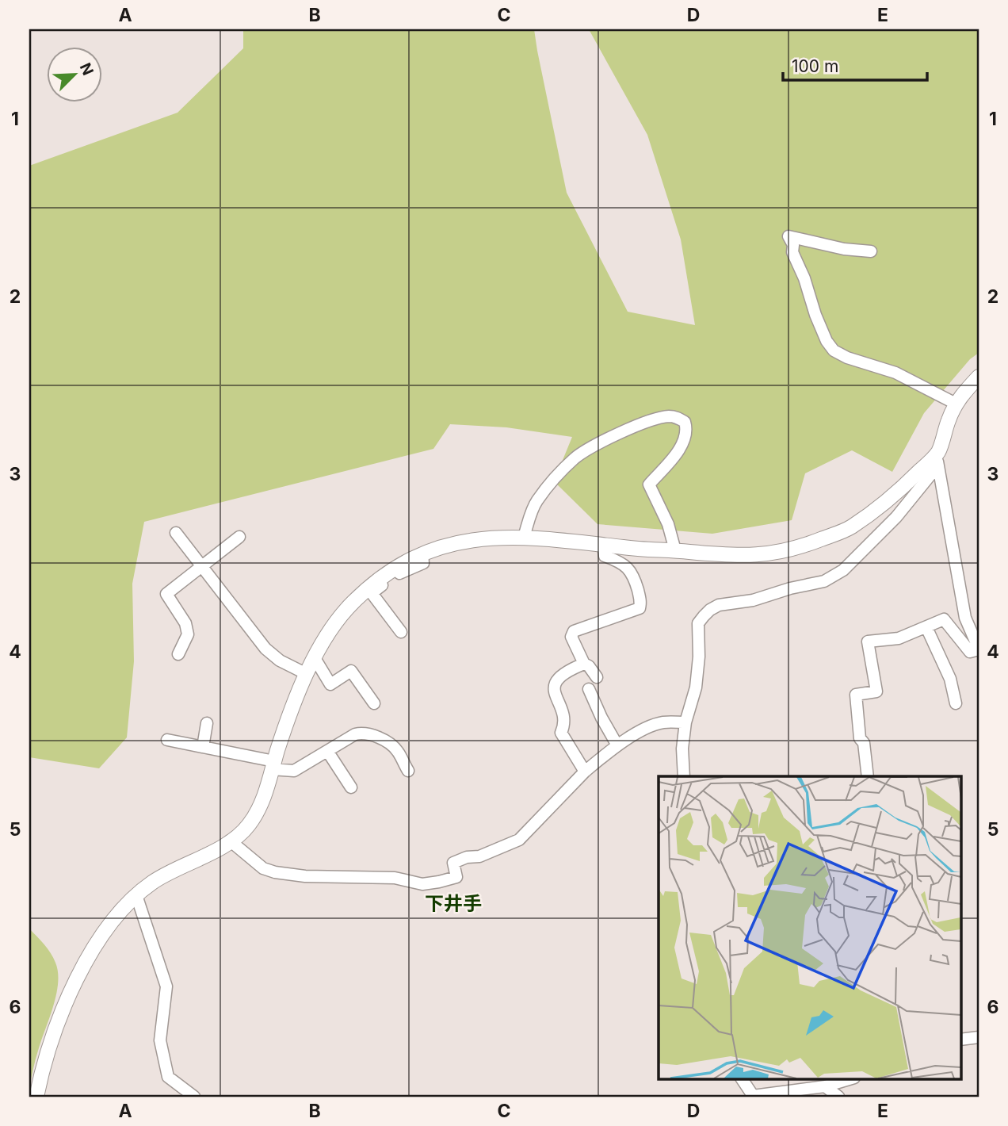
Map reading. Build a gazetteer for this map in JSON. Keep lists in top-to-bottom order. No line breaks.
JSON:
{"districts":["下井手"],"scale_bar":"100 m","north":"top right","grid":{"columns":["A","B","C","D","E"],"rows":["1","2","3","4","5","6"]}}
